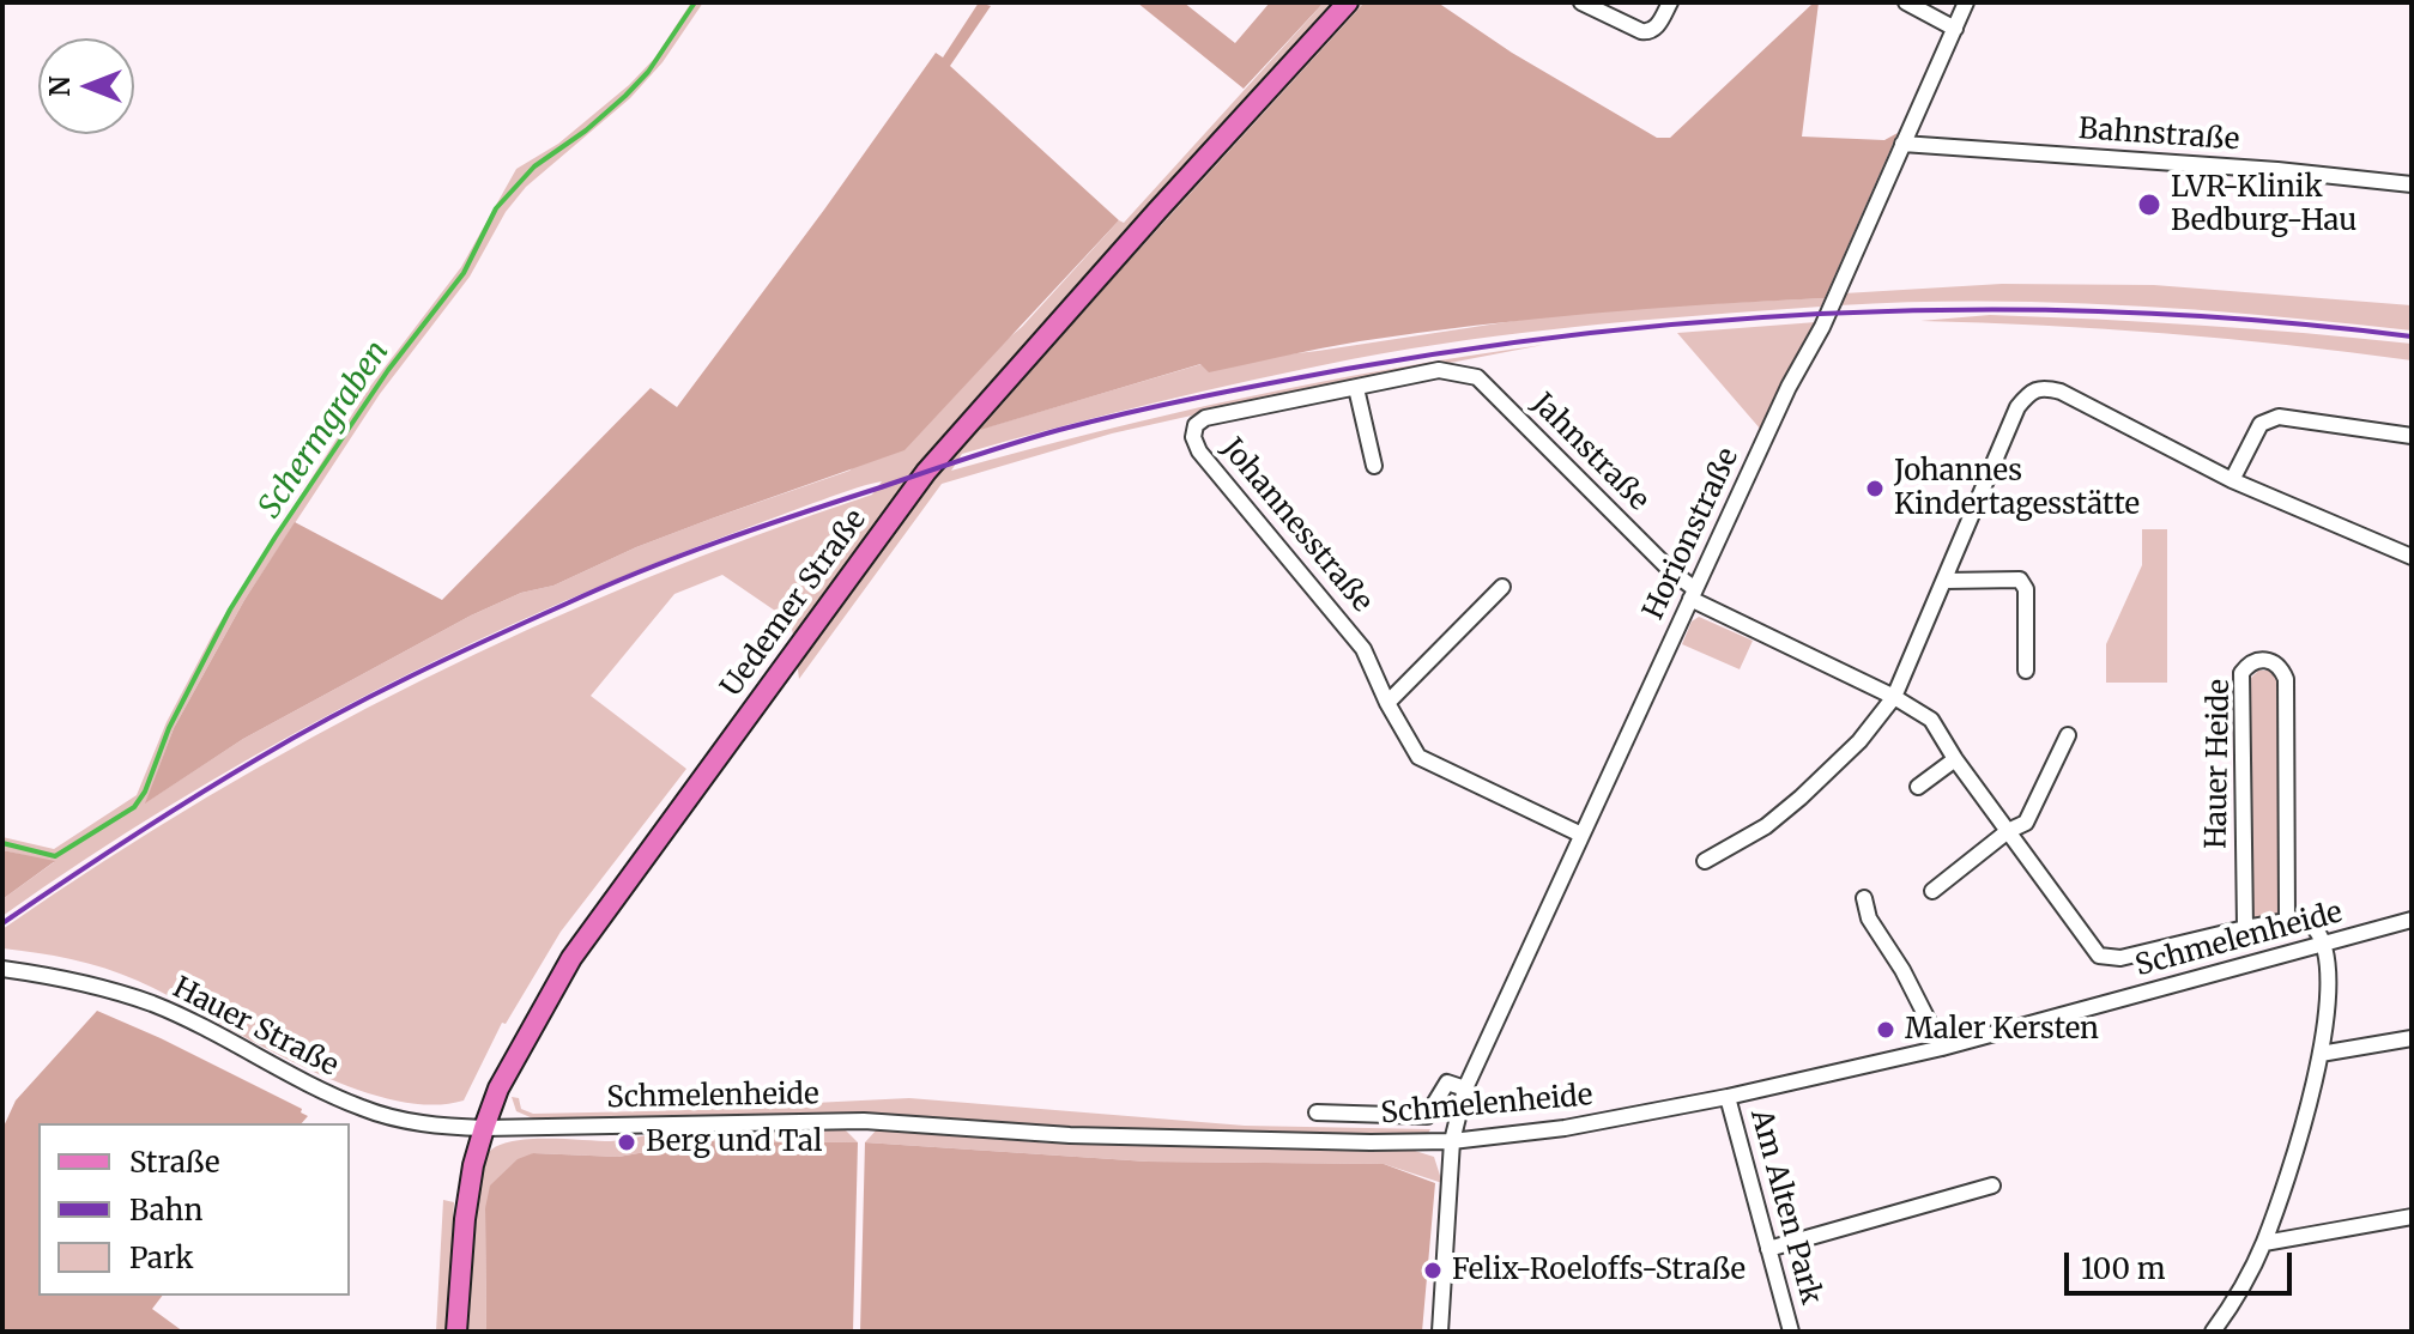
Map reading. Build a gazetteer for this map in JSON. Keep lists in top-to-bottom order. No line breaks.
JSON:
{"streets":{"main road":["Uedemer Straße"],"street":["Bahnstraße","Jahnstraße","Johannesstraße","Horionstraße","Hauer Heide","Schmelenheide","Hauer Straße","Am Alten Park"]},"crossings":[["Bahnstraße","Horionstraße"],["Jahnstraße","Johannesstraße"],["Jahnstraße","Horionstraße"],["Johannesstraße","Horionstraße"],["Horionstraße","Schmelenheide"],["Uedemer Straße","Schmelenheide"],["Uedemer Straße","Hauer Straße"],["Schmelenheide","Hauer Straße"],["Schmelenheide","Am Alten Park"]],"water":["Schermgraben"],"places":["LVR-Klinik Bedburg-Hau","Johannes Kindertagesstätte","Maler Kersten","Berg und Tal","Felix-Roeloffs-Straße"],"legend":["Straße","Bahn","Park"],"scale_bar":"100 m","north":"left"}
